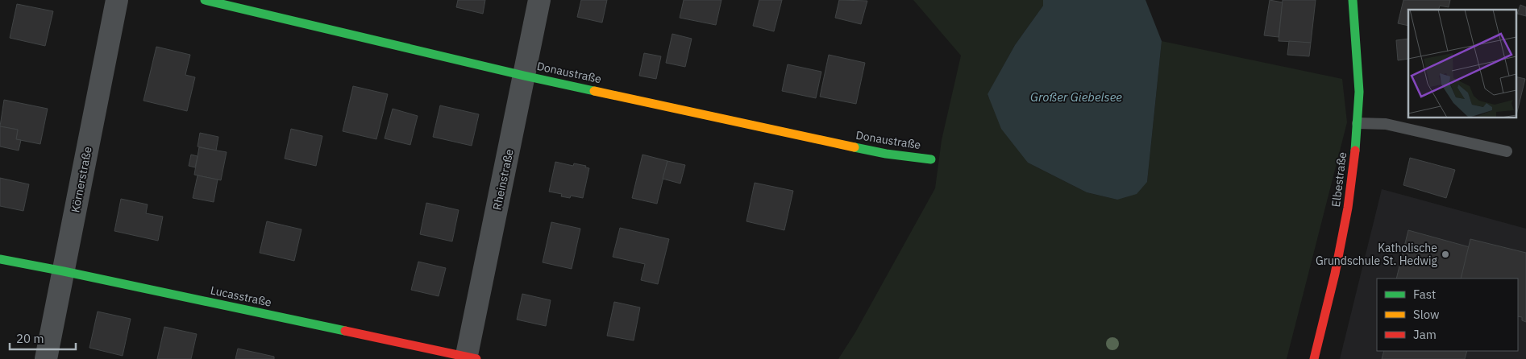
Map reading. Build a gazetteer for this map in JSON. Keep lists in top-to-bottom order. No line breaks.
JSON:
{"streets":{"street":["Donaustraße","Körnerstraße","Rheinstraße","Elbestraße","Lucasstraße"]},"crossings":[["Donaustraße","Rheinstraße"],["Körnerstraße","Lucasstraße"],["Rheinstraße","Lucasstraße"]],"water":["Großer Giebelsee"],"places":["Katholische Grundschule St. Hedwig"],"legend":["Fast","Slow","Jam"],"scale_bar":"20 m"}
